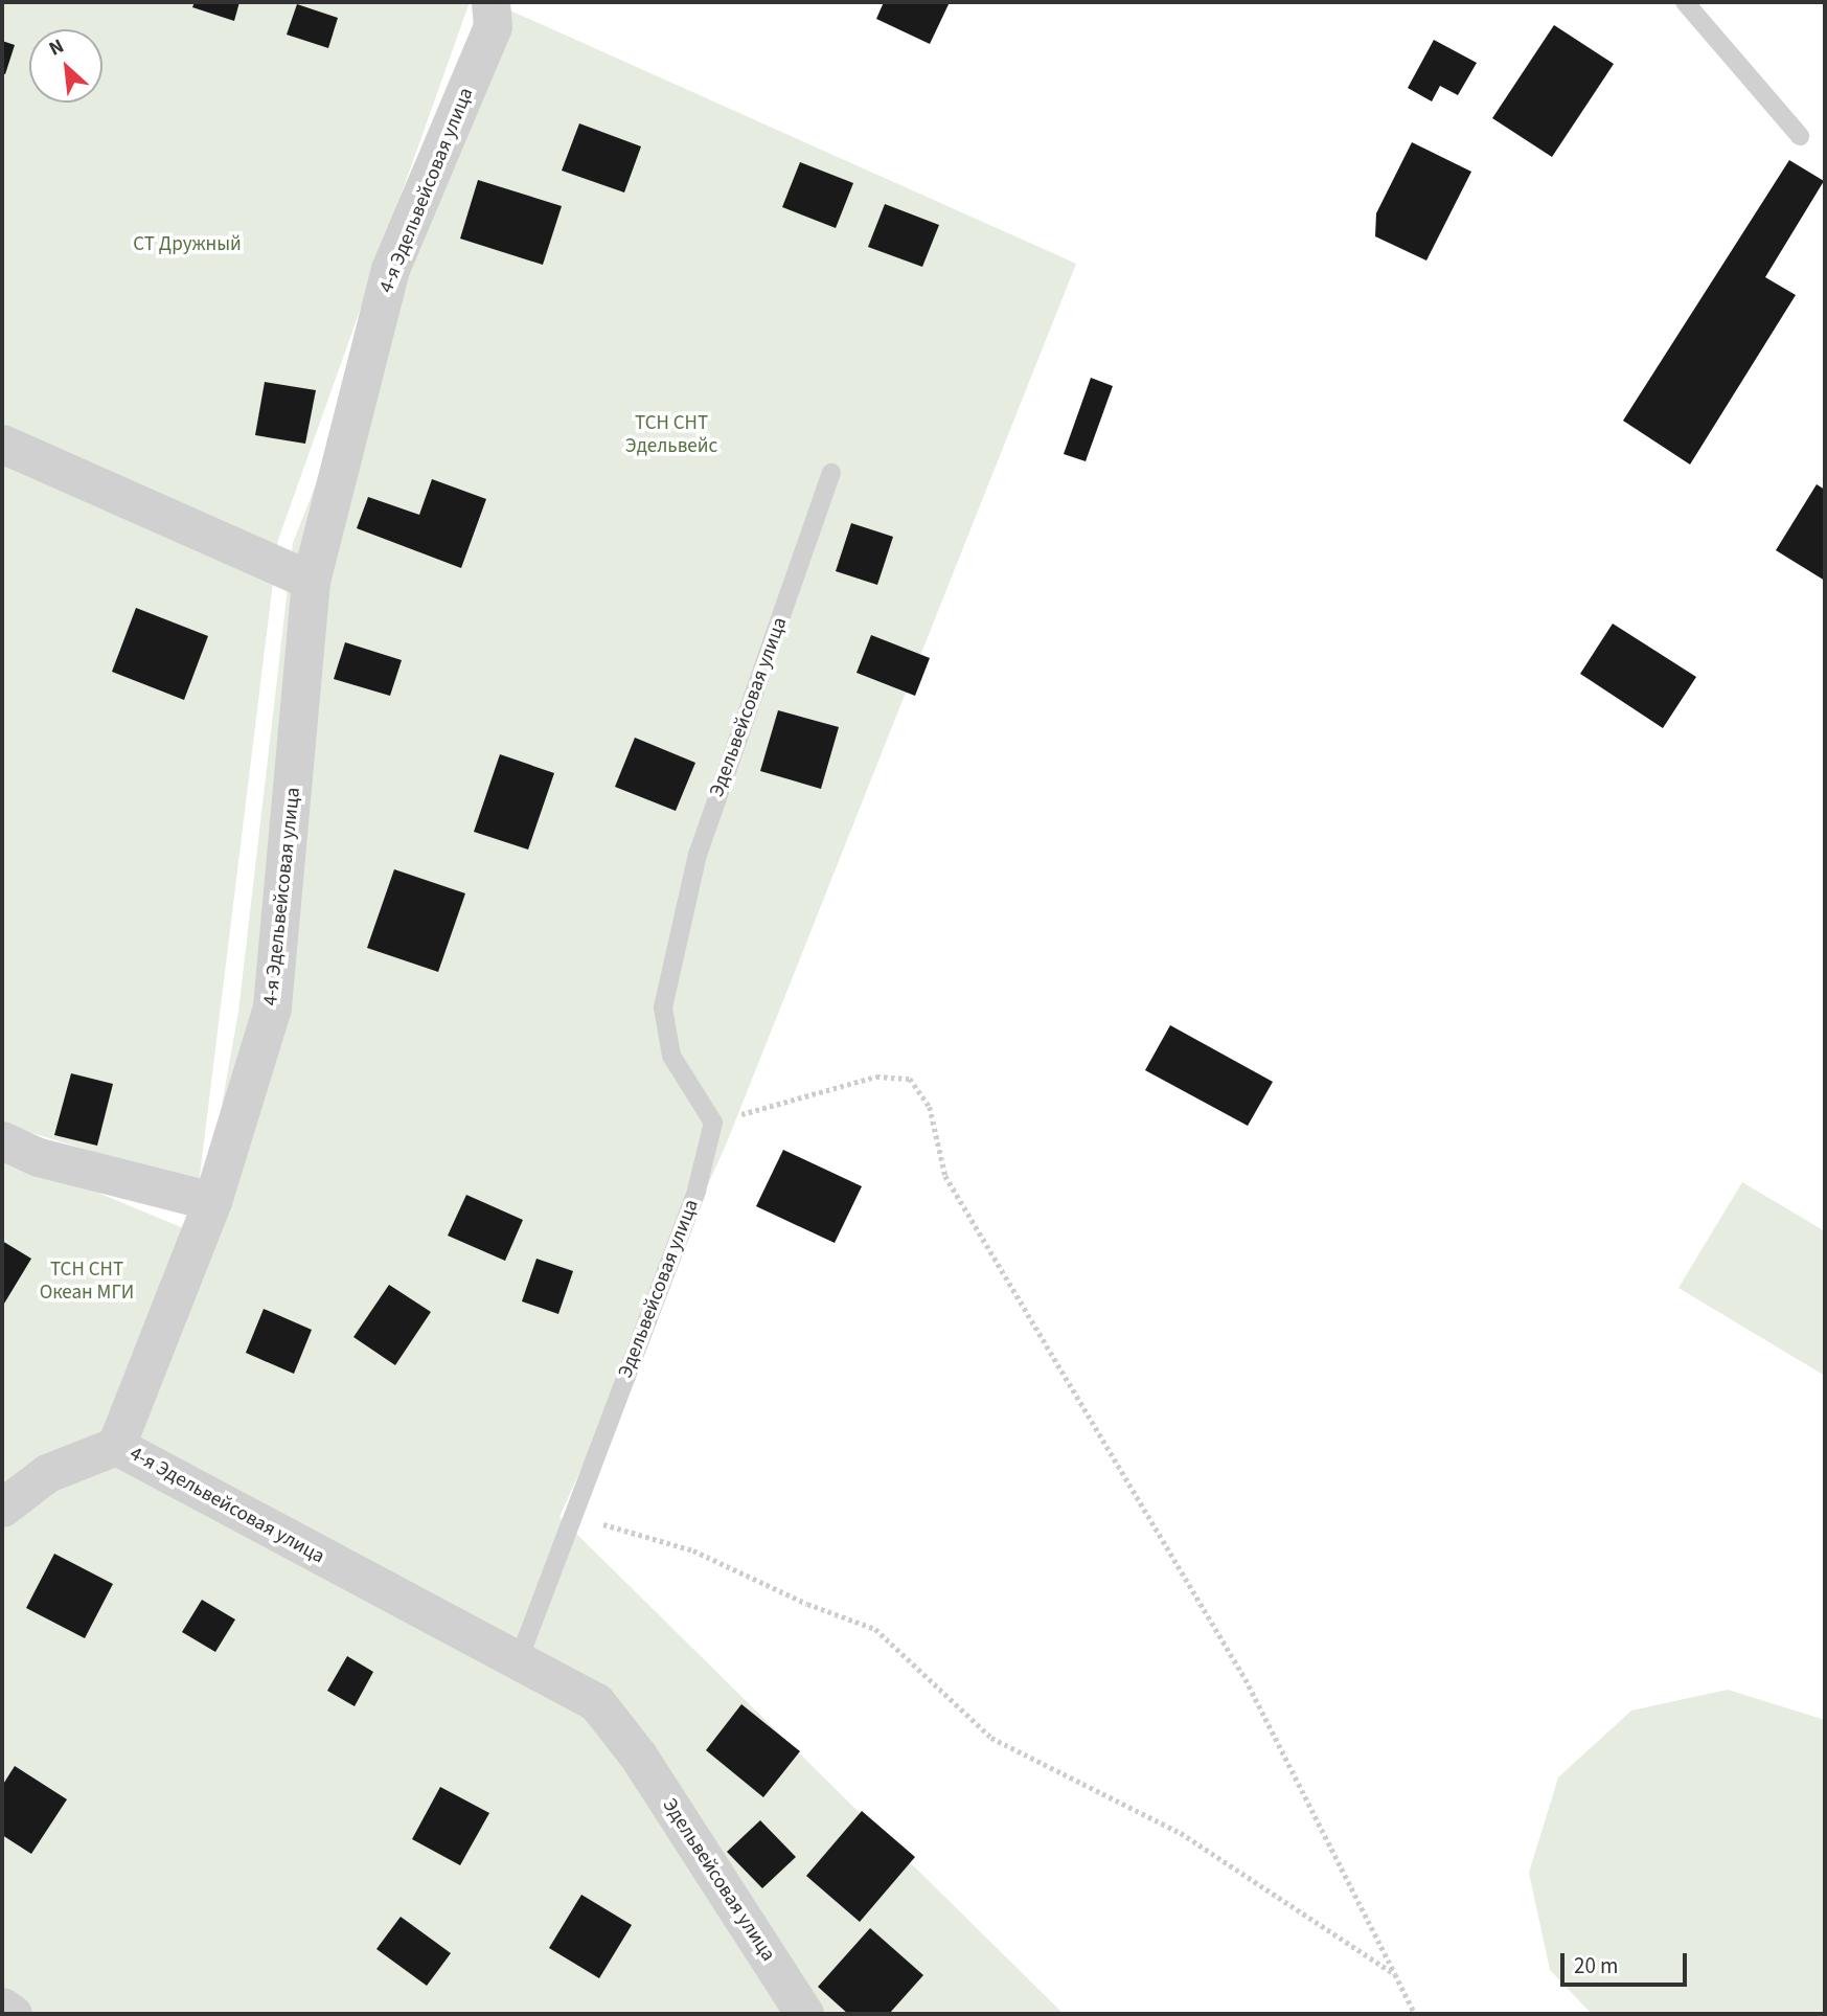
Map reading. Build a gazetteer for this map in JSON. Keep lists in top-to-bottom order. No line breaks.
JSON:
{"streets":{"street":["4-я Эдельвейсовая улица","Эдельвейсовая улица"]},"crossings":[["4-я Эдельвейсовая улица","Эдельвейсовая улица"]],"parks":["СТ Дружный","ТСН СНТ Эдельвейс","ТСН СНТ Океан МГИ"],"scale_bar":"20 m","north":"top left"}
